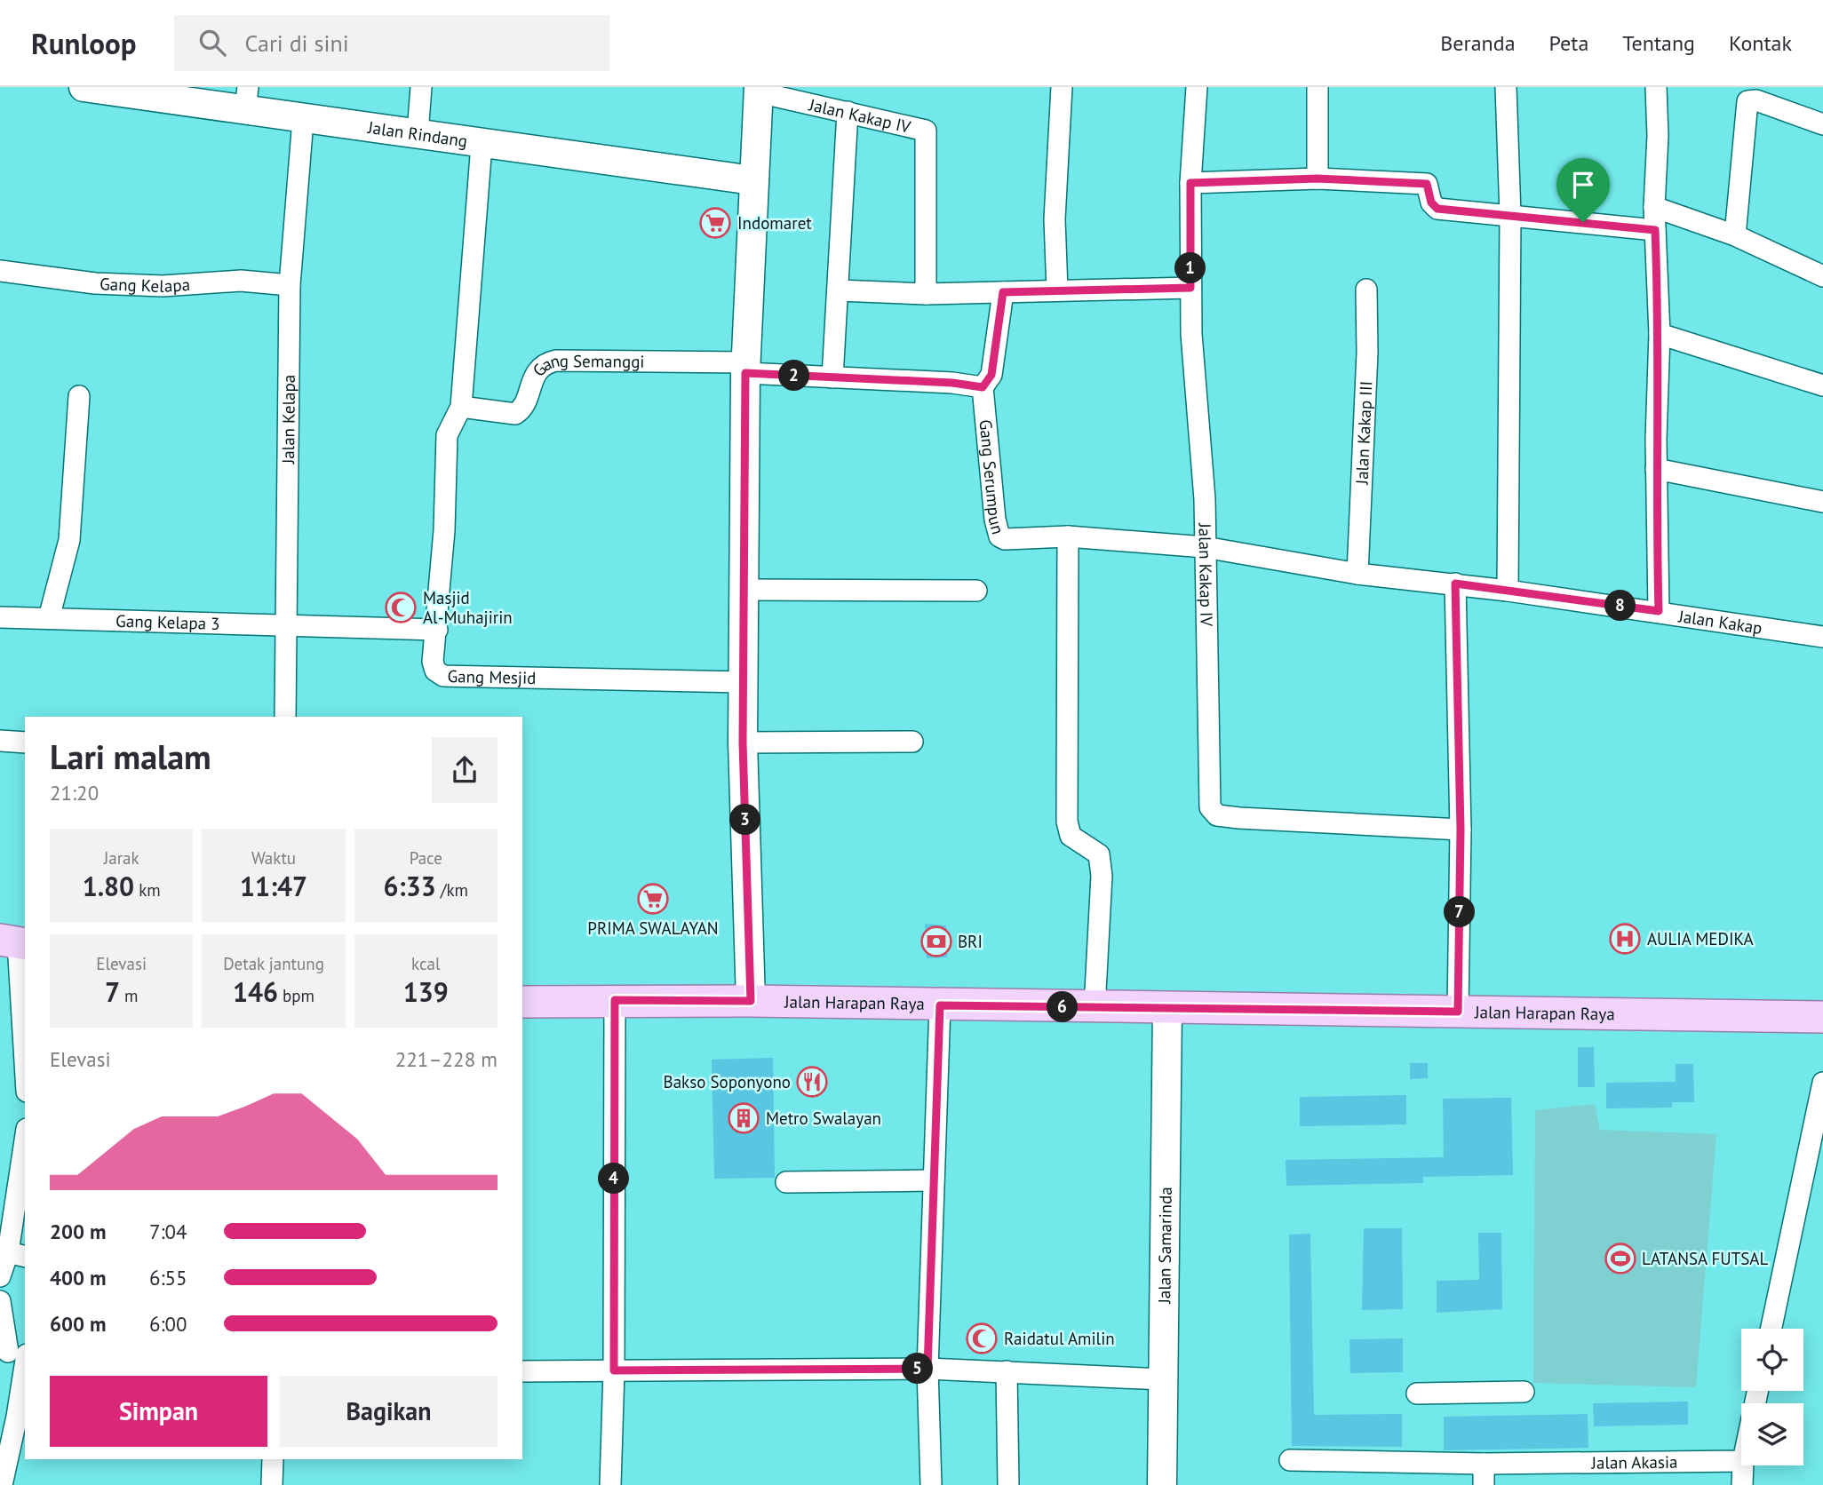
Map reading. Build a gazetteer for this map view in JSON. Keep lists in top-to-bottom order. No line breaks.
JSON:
{"streets":{"main road":["Jalan Harapan Raya"],"street":["Jalan Kakap IV","Jalan Rindang","Gang Kelapa","Gang Semanggi","Jalan Kelapa","Jalan Kakap III","Gang Serumpun","Gang Kelapa 3","Jalan Kakap","Gang Mesjid","Jalan Samarinda","Jalan Akasia"]},"crossings":[["Jalan Kakap IV","Jalan Kakap"],["Jalan Rindang","Jalan Kelapa"],["Gang Kelapa","Jalan Kelapa"],["Jalan Kelapa","Gang Kelapa 3"],["Jalan Kakap III","Jalan Kakap"],["Gang Serumpun","Jalan Kakap"],["Jalan Harapan Raya","Jalan Samarinda"]],"places":{"supermarket":["Indomaret","PRIMA SWALAYAN"],"mosque":["Masjid Al-Muhajirin","Raidatul Amilin"],"hospital":["AULIA MEDIKA"],"bank":["BRI"],"restaurant":["Bakso Soponyono"],"building":["Metro Swalayan"],"sports":["LATANSA FUTSAL"]},"page":{"header":"Runloop","search":"Cari di sini","nav":["Beranda","Peta","Tentang","Kontak"],"pins":["1","2","8","3","7","6","4","5"],"heading":["Lari malam","21:20"],"stats":[["Jarak","1.80 km"],["Waktu","11:47"],["Pace","6:33 /km"],["Elevasi","7 m"],["Detak jantung","146 bpm"],["kcal","139"]],"chart":["Elevasi","221–228 m"],"list":[{"name":"200 m","note":"7:04"},{"name":"400 m","note":"6:55"},{"name":"600 m","note":"6:00"}],"buttons":["Simpan","Bagikan"]}}
